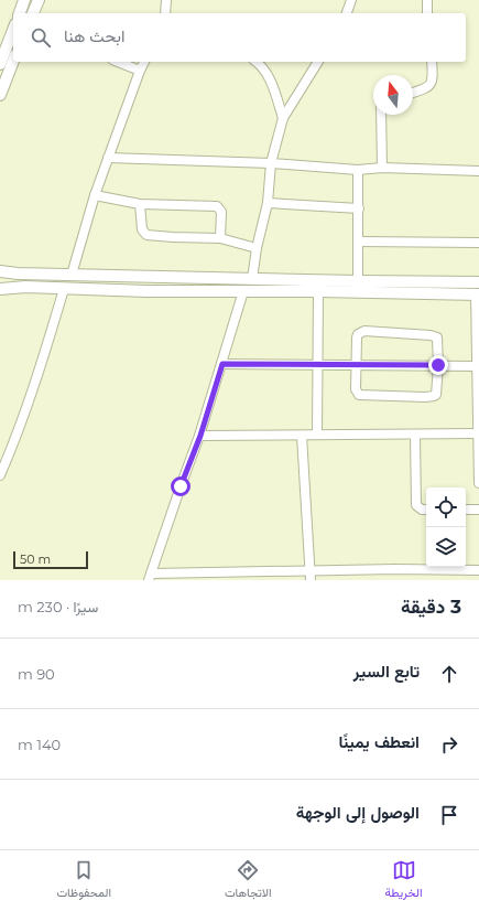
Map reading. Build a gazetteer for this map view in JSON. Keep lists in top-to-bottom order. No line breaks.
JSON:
{"scale_bar":"50 m","north":"top","page":{"search":"ابحث هنا","scale":"50 m","heading":["3 دقيقة","سيرًا · 230 m"],"list":[["تابع السير","90 m"],["انعطف يمينًا","140 m"],"الوصول إلى الوجهة"],"nav":["الخريطة","الاتجاهات","المحفوظات"]}}
